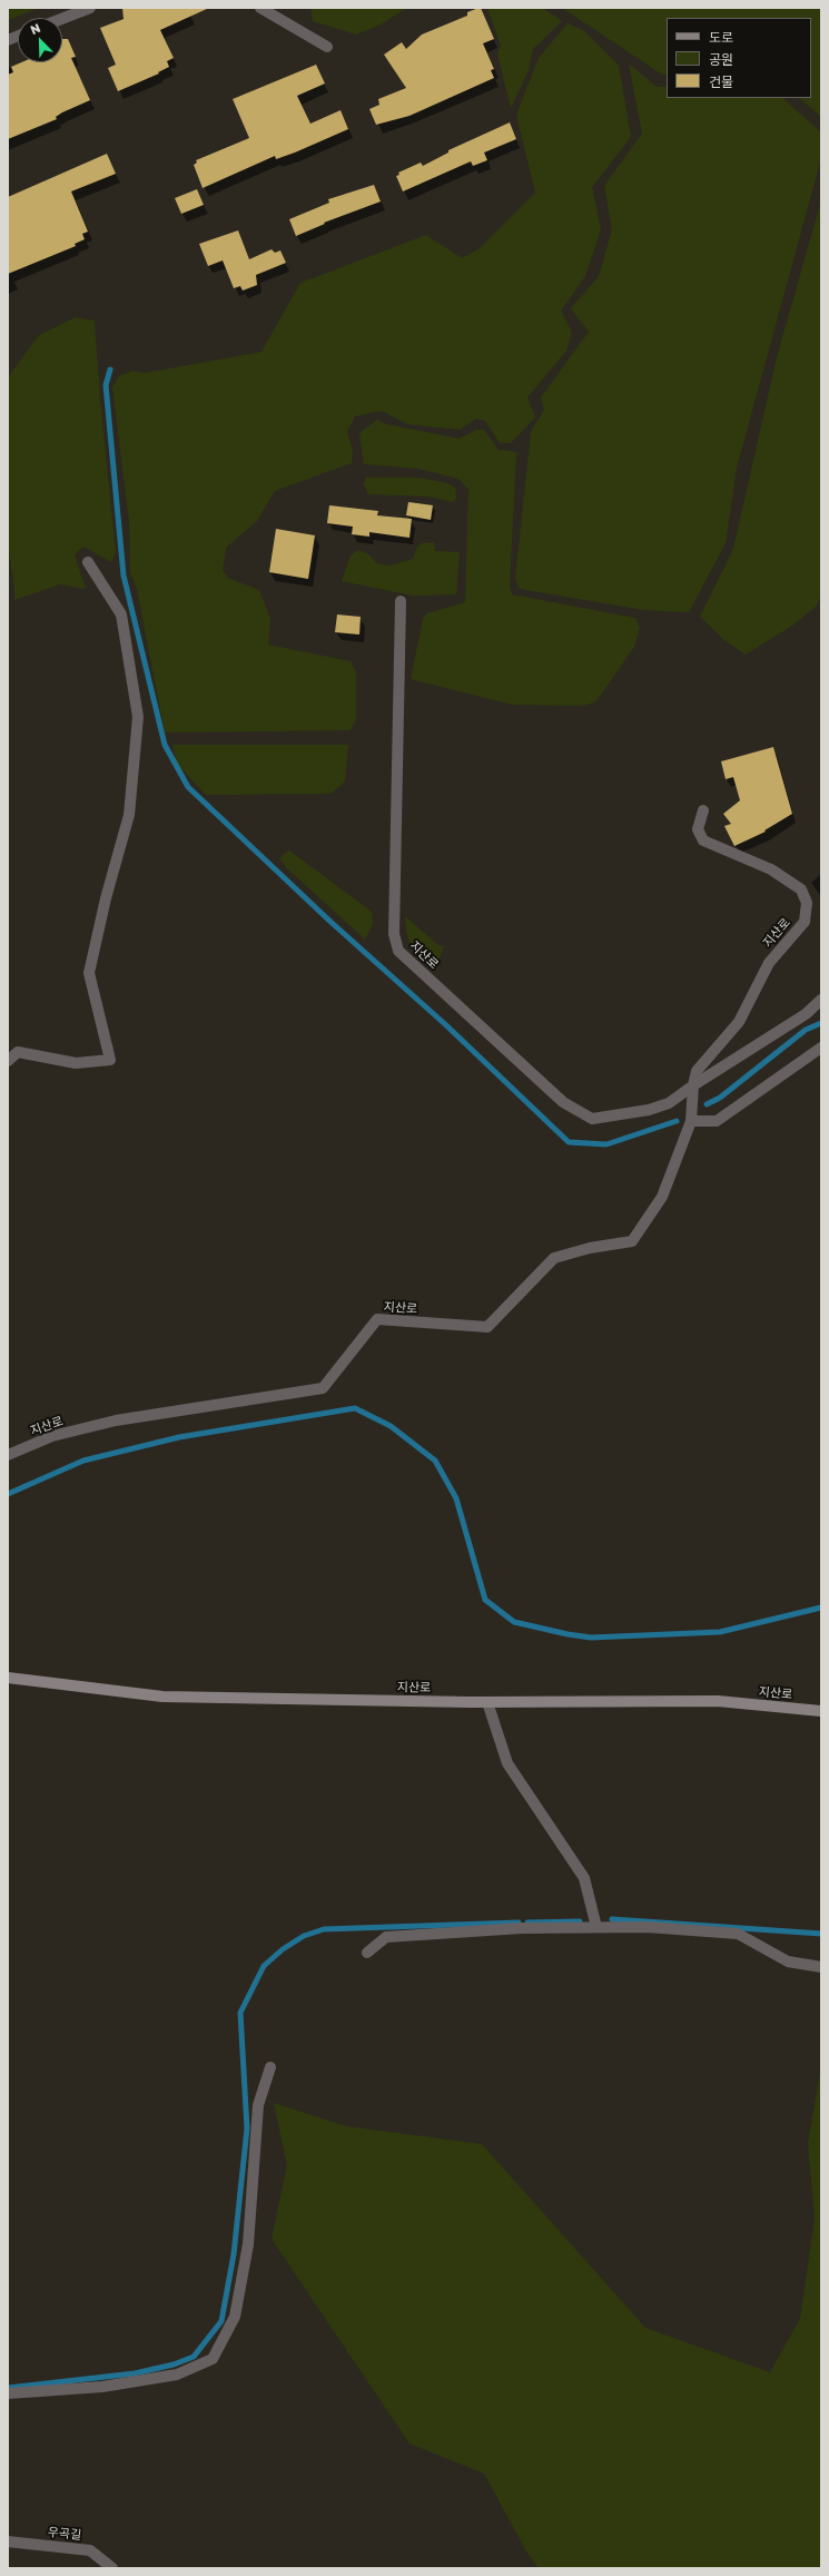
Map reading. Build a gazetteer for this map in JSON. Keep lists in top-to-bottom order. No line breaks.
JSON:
{"streets":{"main road":["지산로"],"street":["우곡길"]},"legend":["도로","공원","건물"],"north":"top left"}
